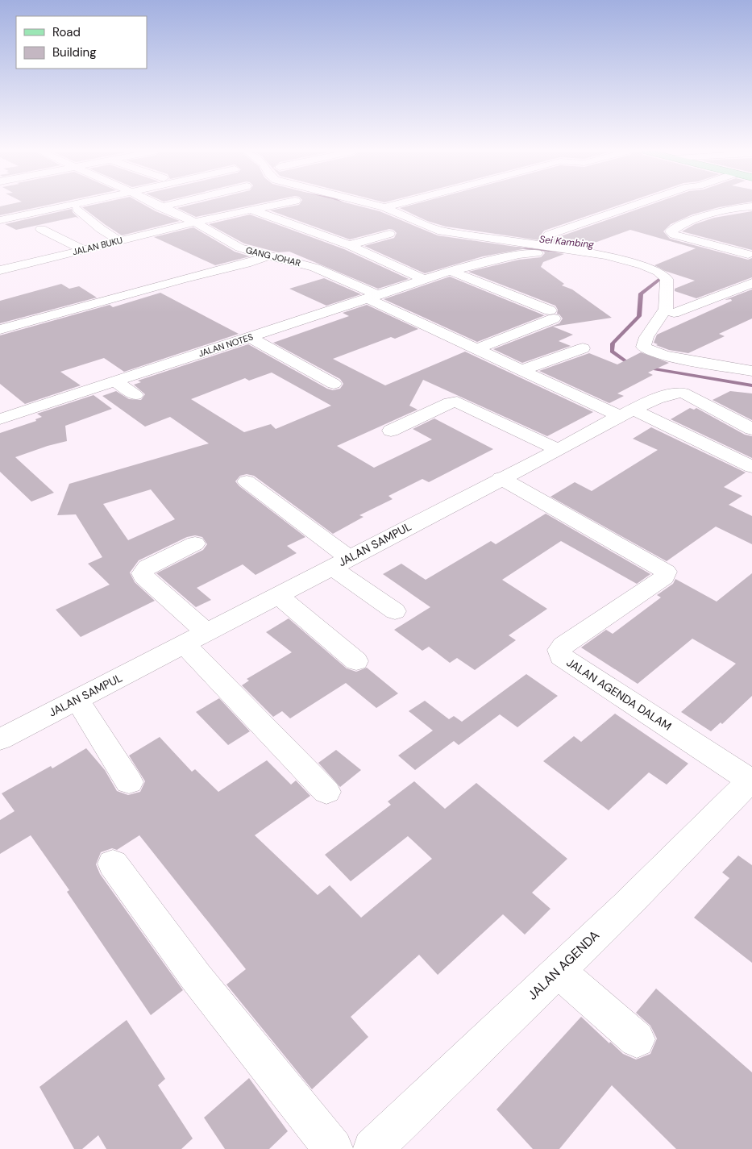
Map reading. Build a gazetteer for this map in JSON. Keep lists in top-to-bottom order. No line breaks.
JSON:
{"streets":{"street":["JALAN BUKU","GANG JOHAR","JALAN NOTES","JALAN SAMPUL","JALAN AGENDA DALAM","JALAN AGENDA"]},"crossings":[["JALAN BUKU","GANG JOHAR"],["GANG JOHAR","JALAN NOTES"],["GANG JOHAR","JALAN SAMPUL"],["JALAN SAMPUL","JALAN AGENDA DALAM"],["JALAN AGENDA DALAM","JALAN AGENDA"]],"water":["Sei Kambing"],"legend":["Road","Building"]}
